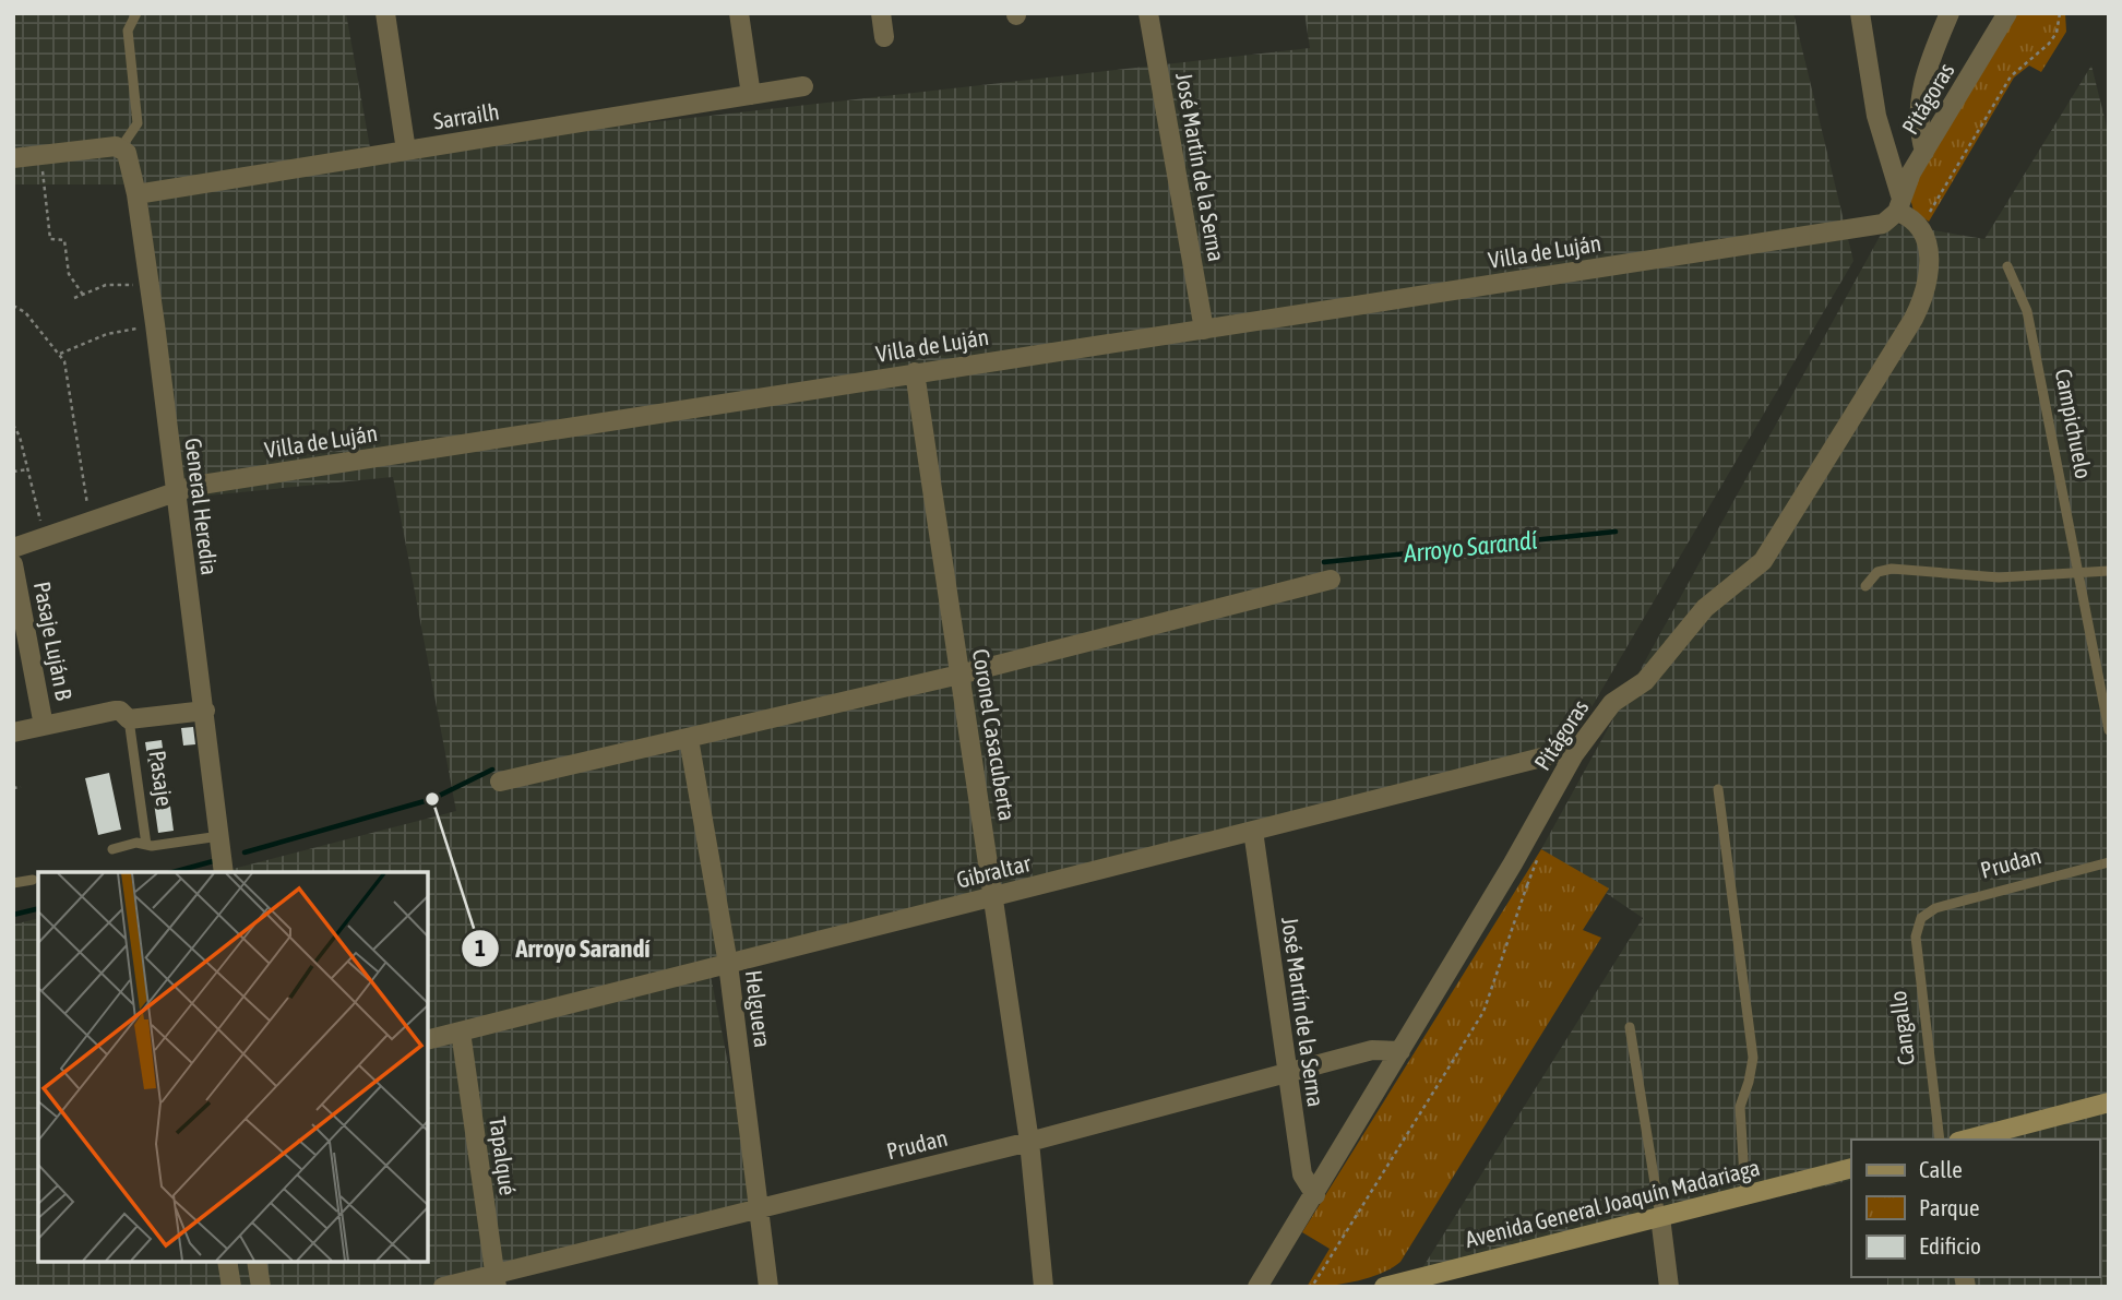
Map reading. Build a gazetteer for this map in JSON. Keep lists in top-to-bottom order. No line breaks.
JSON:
{"streets":{"main road":["Avenida General Joaquín Madariaga"],"street":["Pitágoras","Sarrailh","José Martín de la Serna","Villa de Luján","General Heredia","Pasaje Luján B","Coronel Casacuberta","Prudan","Gibraltar","Helguera","Tapalqué"],"lane":["Campichuelo","Pasaje","Cangallo"]},"crossings":[["Pitágoras","José Martín de la Serna"],["Pitágoras","Villa de Luján"],["Pitágoras","Prudan"],["Pitágoras","Gibraltar"],["Sarrailh","General Heredia"],["José Martín de la Serna","Villa de Luján"],["José Martín de la Serna","Prudan"],["José Martín de la Serna","Gibraltar"],["Villa de Luján","General Heredia"],["Villa de Luján","Coronel Casacuberta"],["Coronel Casacuberta","Prudan"],["Coronel Casacuberta","Gibraltar"],["Prudan","Helguera"],["Prudan","Cangallo"],["Prudan","Tapalqué"],["Gibraltar","Helguera"],["Gibraltar","Tapalqué"]],"water":["Arroyo Sarandí"],"places":["Arroyo Sarandí"],"legend":["Calle","Parque","Edificio"]}
